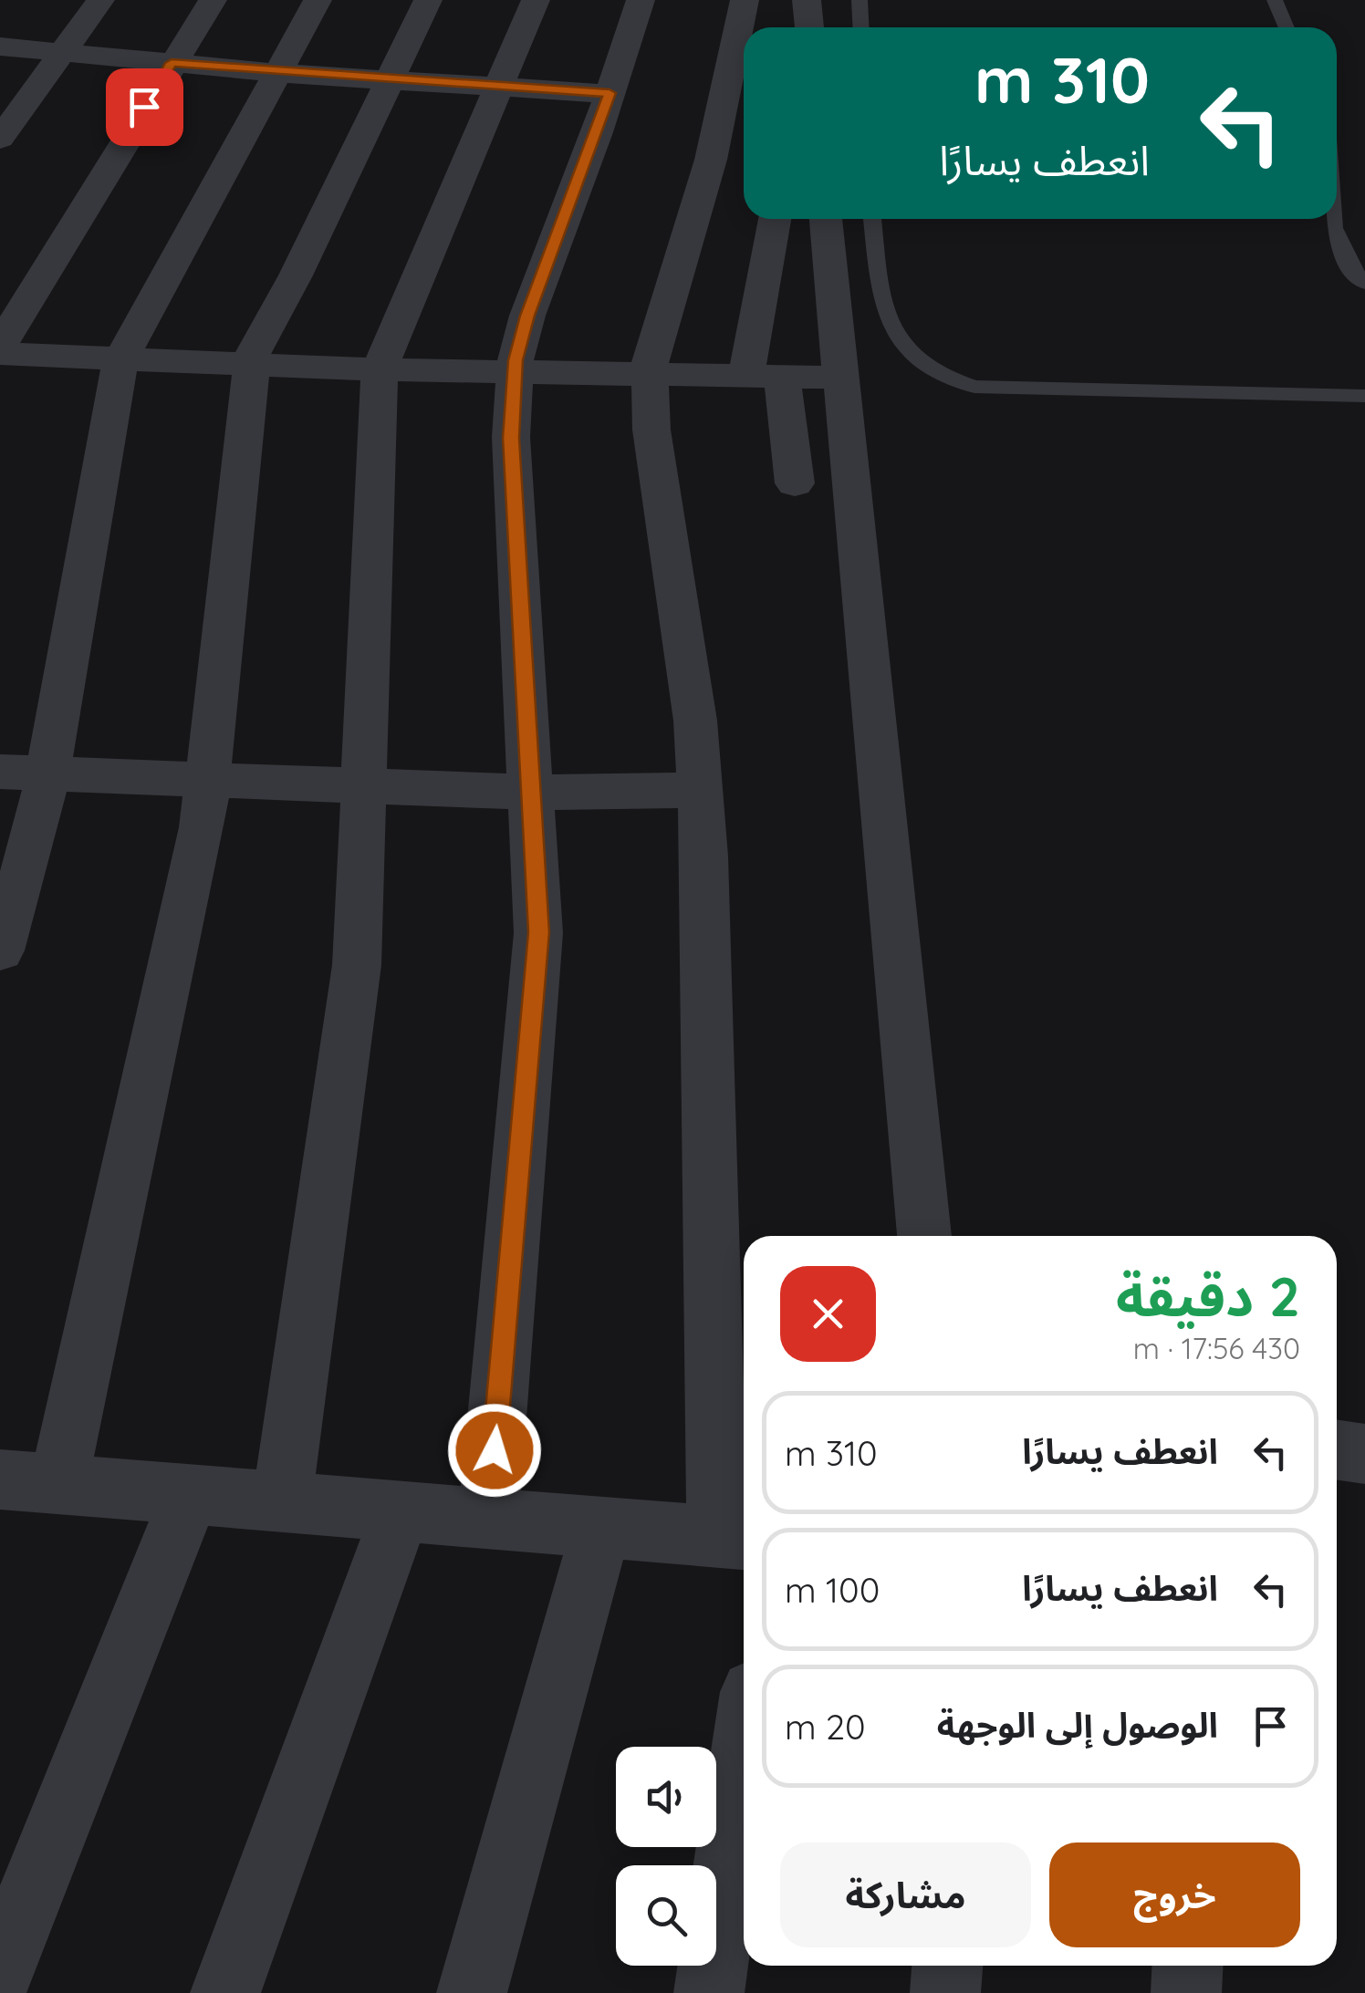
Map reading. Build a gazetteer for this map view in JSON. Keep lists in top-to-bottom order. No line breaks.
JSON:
{"page":{"turn":["310 m","انعطف يسارًا"],"heading":["2 دقيقة","430 m · 17:56"],"list":[{"name":"انعطف يسارًا","value":"310 m"},{"name":"انعطف يسارًا","value":"100 m"},{"name":"الوصول إلى الوجهة","value":"20 m"}],"buttons":["خروج","مشاركة"]}}
